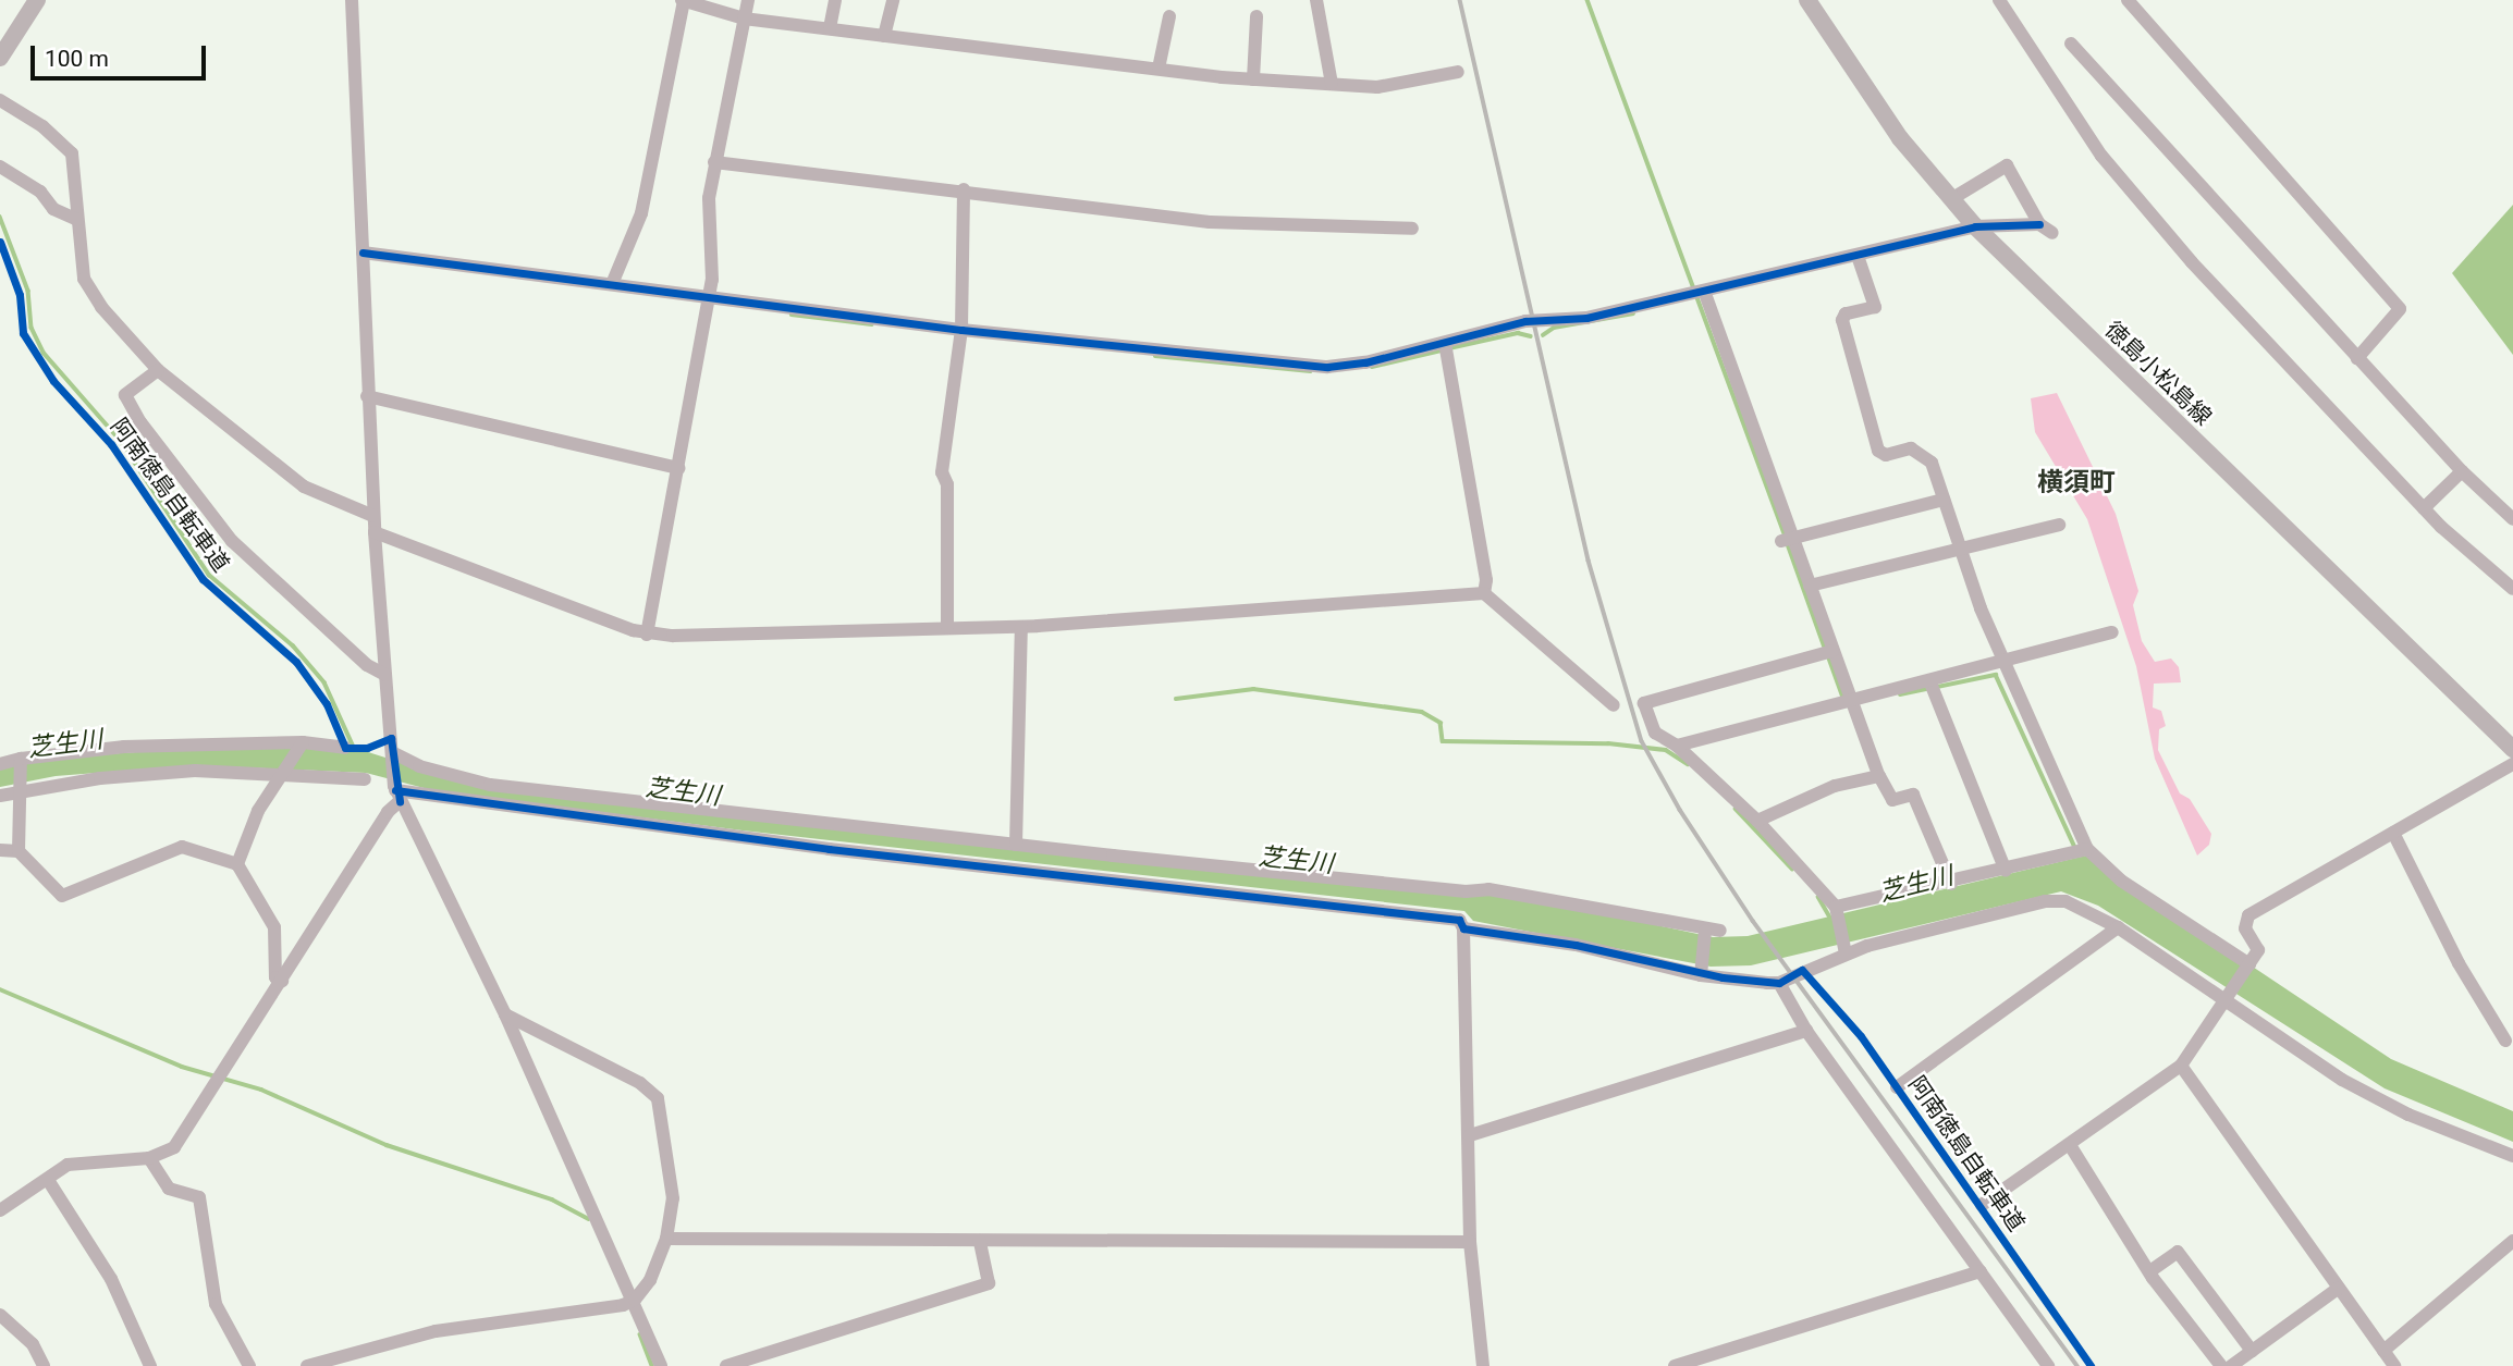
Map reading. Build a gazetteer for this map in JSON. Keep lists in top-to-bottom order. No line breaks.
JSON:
{"streets":{"main road":["徳島小松島線"],"cycle path":["阿南徳島自転車道"]},"districts":["横須町"],"water":["芝生川"],"scale_bar":"100 m"}
